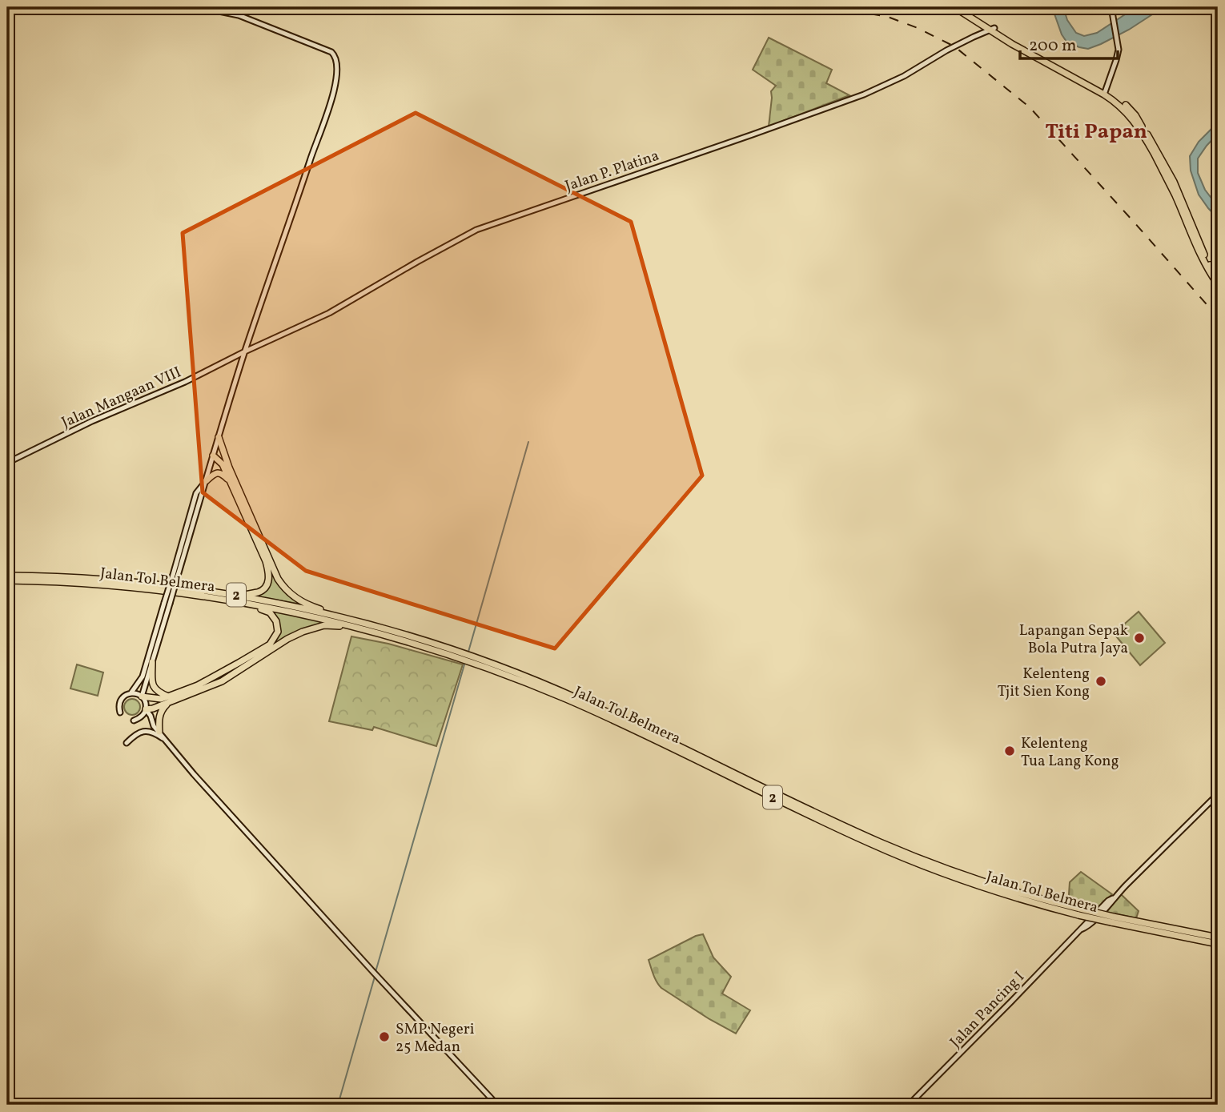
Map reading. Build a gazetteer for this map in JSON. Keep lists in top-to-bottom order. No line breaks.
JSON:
{"streets":{"highway":["Jalan Tol Belmera","2"],"street":["Jalan P. Platina","Jalan Mangaan VIII","Jalan Pancing I"]},"crossings":[["Jalan P. Platina","Jalan Mangaan VIII"]],"districts":["Titi Papan"],"places":["Lapangan Sepak Bola Putra Jaya","Kelenteng Tjit Sien Kong","Kelenteng Tua Lang Kong","SMP Negeri 25 Medan"],"scale_bar":"200 m"}
